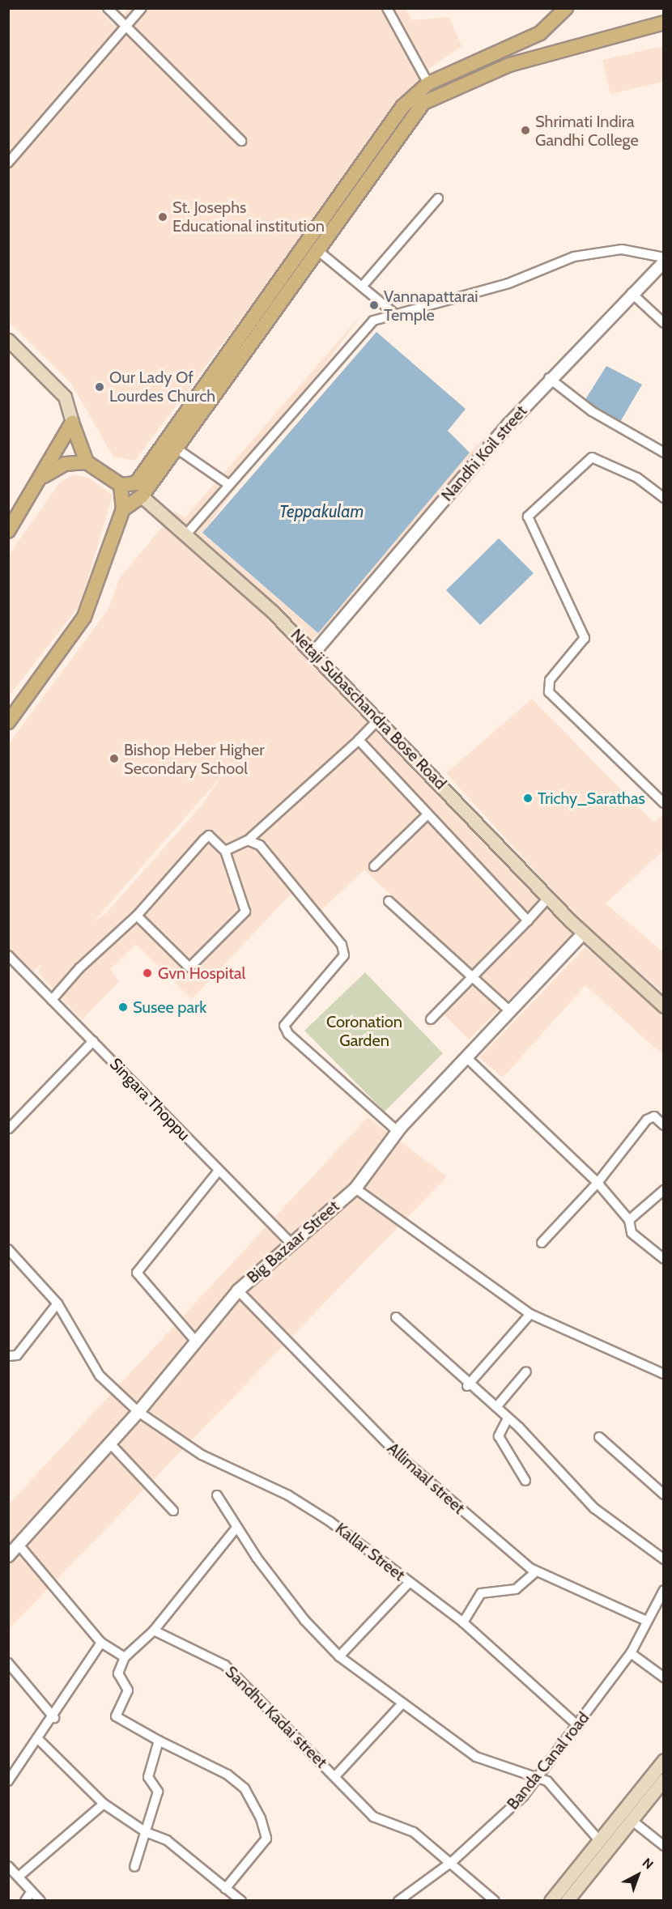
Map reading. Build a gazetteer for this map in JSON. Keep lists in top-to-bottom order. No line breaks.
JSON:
{"streets":{"main road":["Netaji Subaschandra Bose Road"],"street":["Nandhi Koil street","Singara Thoppu","Big Bazaar Street","Allimaal street","Kallar Street","Sandhu Kadai street","Banda Canal road"]},"crossings":[["Nandhi Koil street","Netaji Subaschandra Bose Road"],["Netaji Subaschandra Bose Road","Big Bazaar Street"],["Singara Thoppu","Big Bazaar Street"],["Big Bazaar Street","Allimaal street"],["Big Bazaar Street","Kallar Street"],["Allimaal street","Banda Canal road"],["Kallar Street","Banda Canal road"],["Sandhu Kadai street","Banda Canal road"]],"water":["Teppakulam"],"parks":["Coronation Garden"],"places":["Shrimati Indira Gandhi College","St. Josephs Educational institution","Vannapattarai Temple","Our Lady Of Lourdes Church","Bishop Heber Higher Secondary School","Trichy_Sarathas","Gvn Hospital","Susee park"],"north":"top right"}
